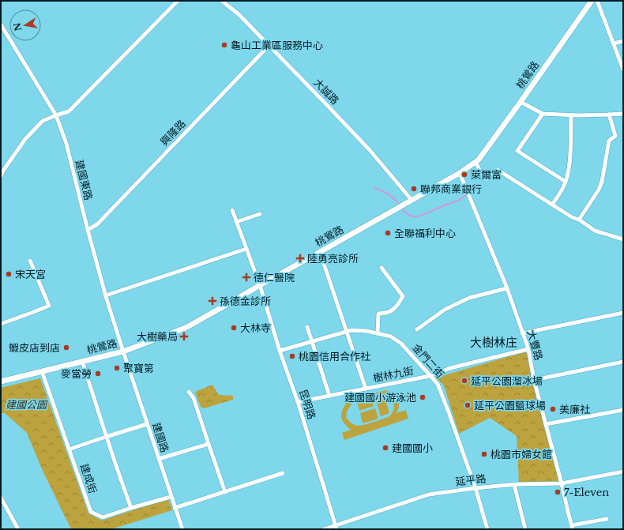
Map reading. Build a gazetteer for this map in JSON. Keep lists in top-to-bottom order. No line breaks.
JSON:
{"streets":{"main road":["桃鶯路"],"street":["大誠路","興隆路","建國東路","大豐路","金門二街","樹林九街","昆明路","建國路","建成街","延平路"]},"crossings":[["桃鶯路","大誠路"],["桃鶯路","建國東路"],["桃鶯路","大豐路"],["桃鶯路","昆明路"],["桃鶯路","建國路"],["桃鶯路","建成街"],["大誠路","興隆路"],["興隆路","建國東路"],["建國東路","建國路"],["大豐路","樹林九街"],["大豐路","延平路"],["金門二街","樹林九街"],["金門二街","昆明路"],["金門二街","延平路"],["樹林九街","昆明路"],["昆明路","延平路"],["建國路","建成街"]],"districts":["大樹林庄"],"parks":["建國公園"],"places":{"other":["龜山工業區服務中心","萊爾富","聯邦商業銀行","全聯福利中心","宋天宮","大林寺","蝦皮店到店","桃園信用合作社","聚寶第","麥當勞","延平公園溜冰場","建國國小游泳池","延平公園籃球場","美廉社","建國國小","桃園市婦女館","7-Eleven"],"health":["陸勇亮診所","德仁醫院","孫德金診所","大樹藥局"]},"north":"left"}
